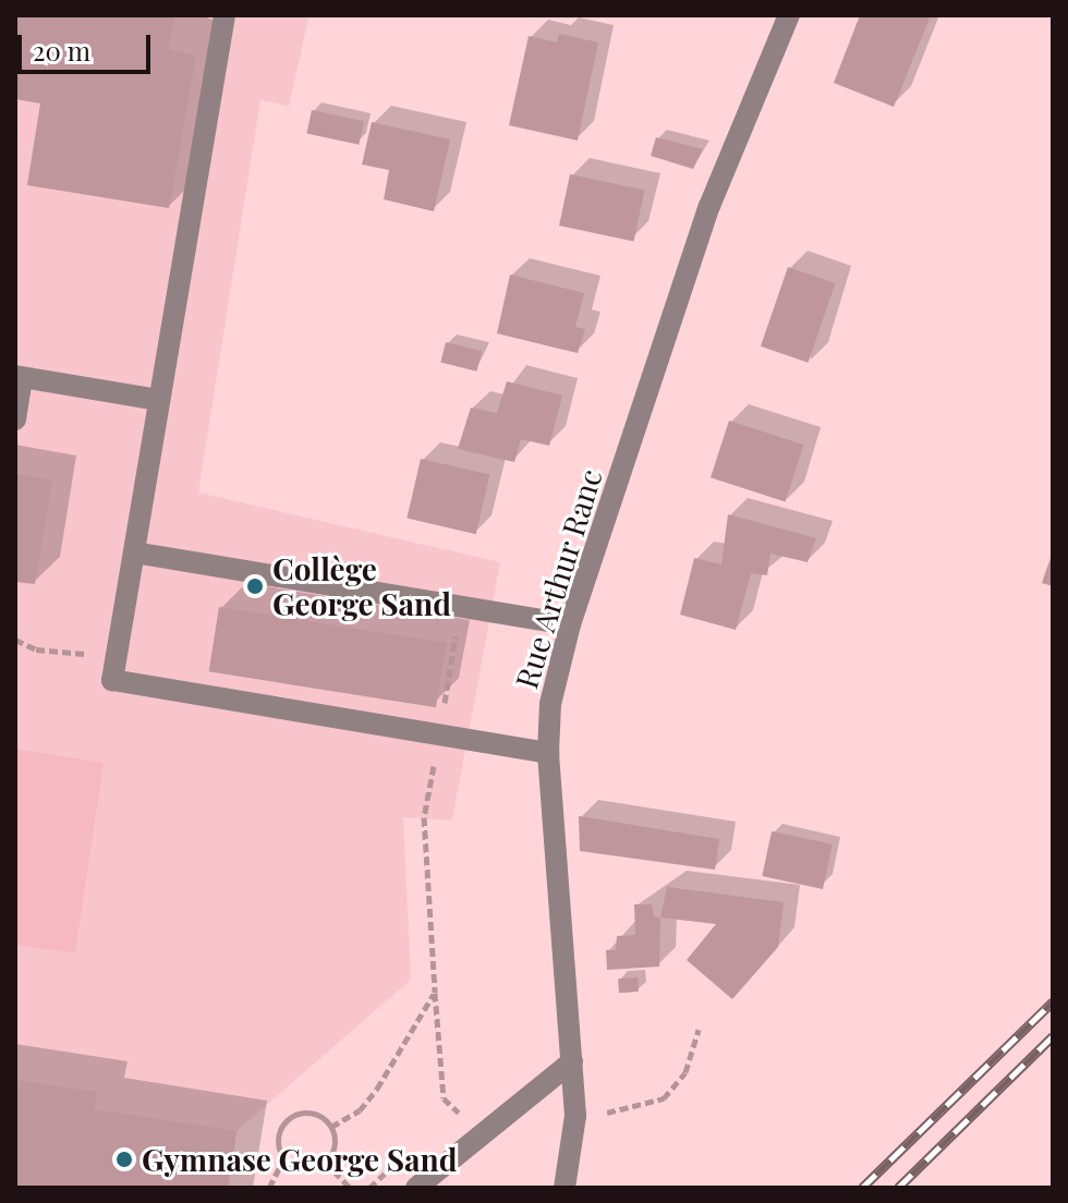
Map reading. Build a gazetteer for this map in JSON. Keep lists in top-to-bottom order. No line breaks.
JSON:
{"streets":{"street":["Rue Arthur Ranc"]},"places":["Collège George Sand","Gymnase George Sand"],"scale_bar":"20 m"}
